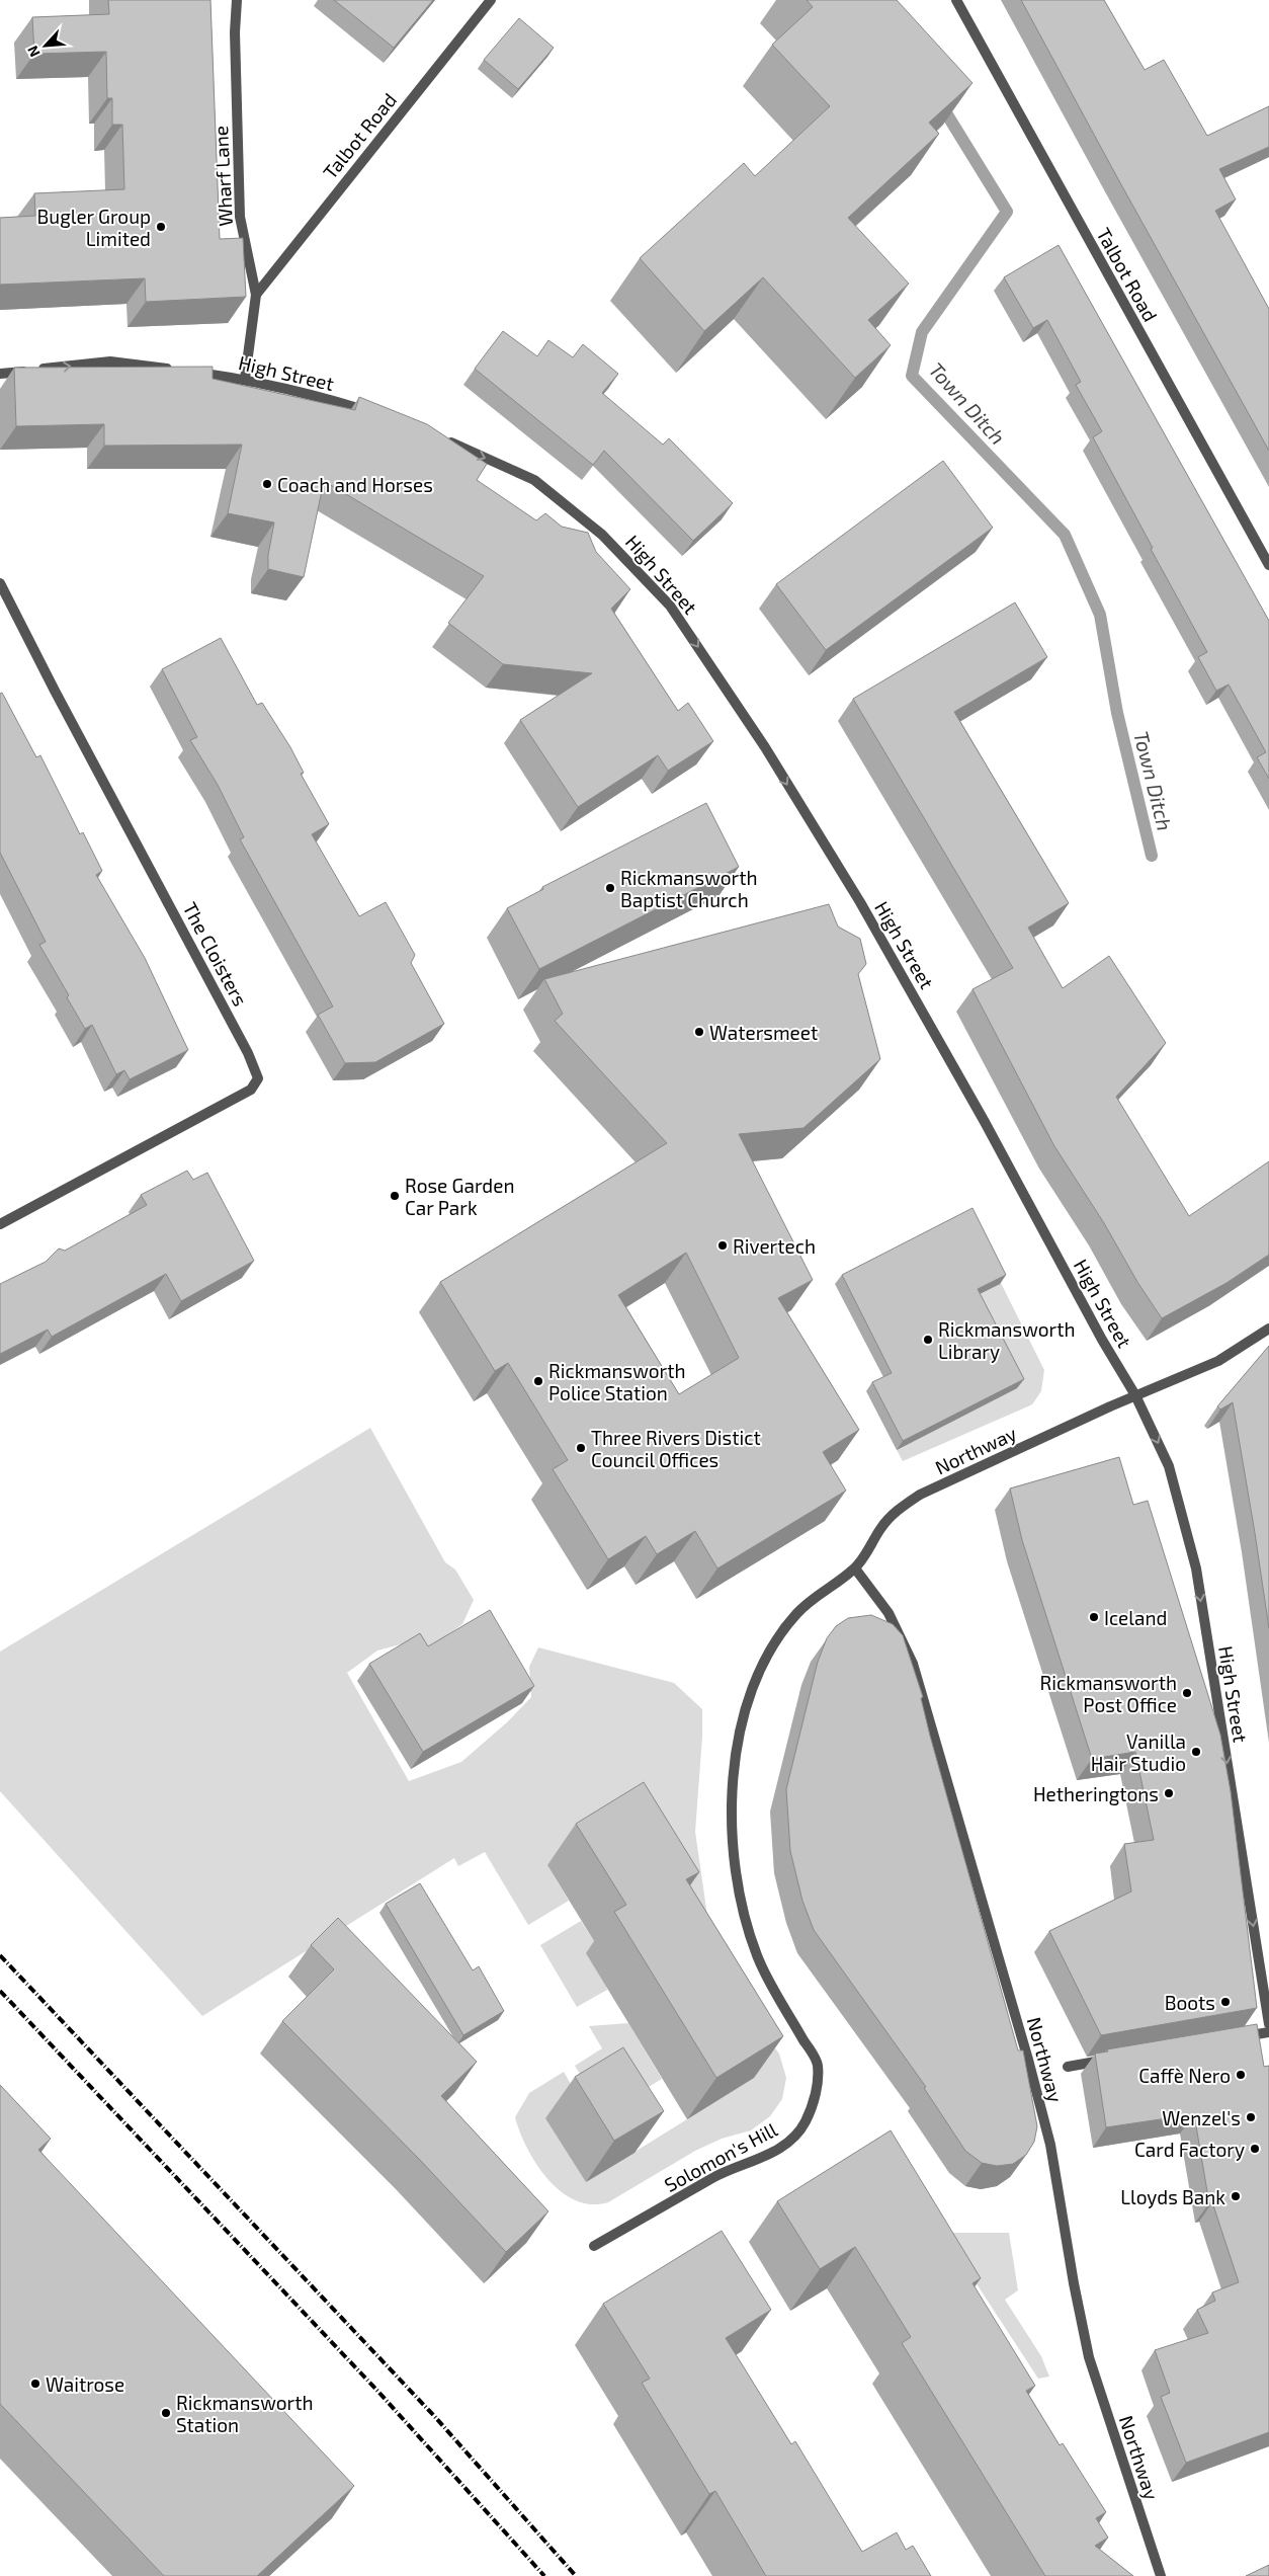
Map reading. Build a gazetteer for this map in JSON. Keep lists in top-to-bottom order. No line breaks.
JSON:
{"streets":{"street":["Talbot Road","Wharf Lane","High Street","The Cloisters","Northway","Solomon's Hill"]},"crossings":[["Talbot Road","Wharf Lane"],["Wharf Lane","High Street"],["High Street","Northway"],["Northway","Solomon's Hill"]],"one_way":["High Street"],"water":["Town Ditch"],"places":["Bugler Group Limited","Coach and Horses","Rickmansworth Baptist Church","Watersmeet","Rose Garden Car Park","Rivertech","Rickmansworth Library","Rickmansworth Police Station","Three Rivers Distict Council Offices","Iceland","Rickmansworth Post Office","Vanilla Hair Studio","Hetheringtons","Boots","Caffè Nero","Wenzel's","Card Factory","Lloyds Bank","Waitrose","Rickmansworth Station"],"north":"bottom left"}
